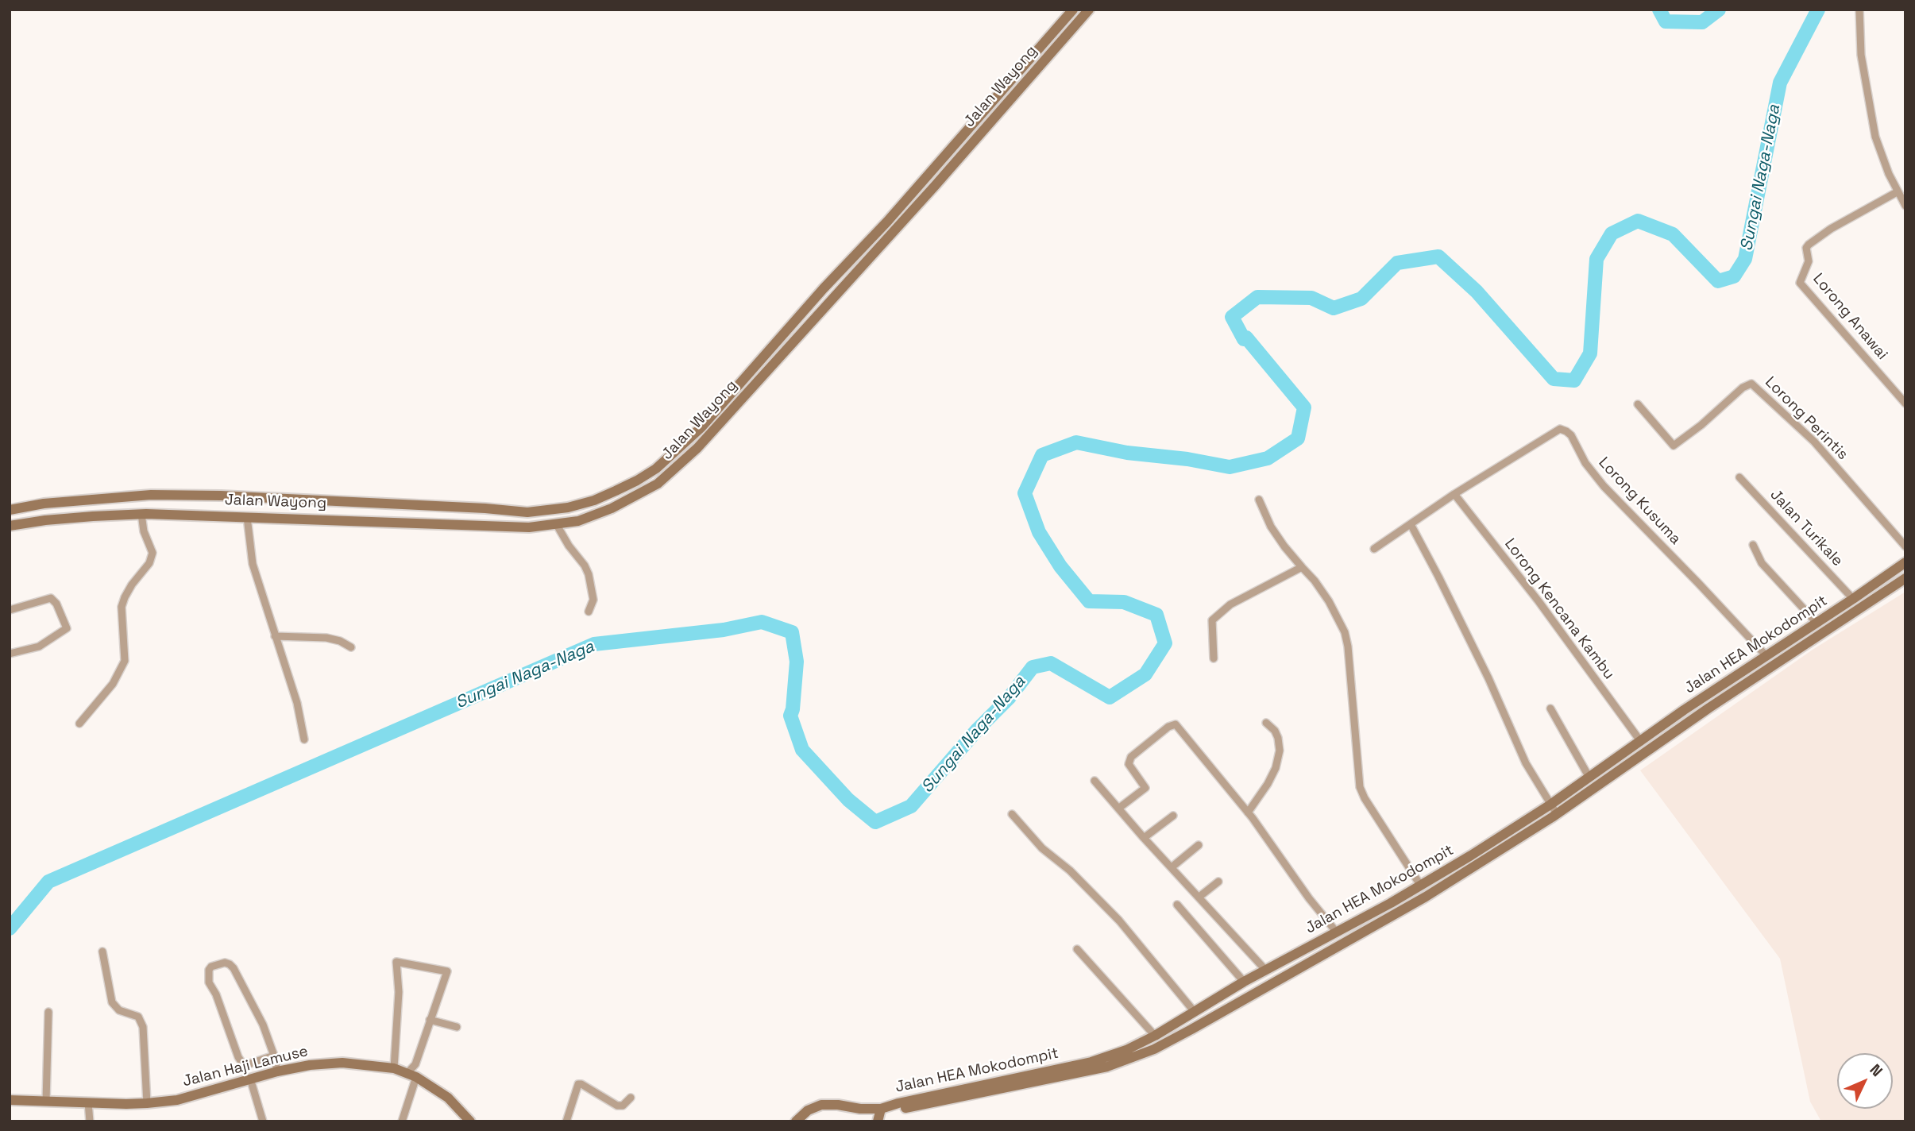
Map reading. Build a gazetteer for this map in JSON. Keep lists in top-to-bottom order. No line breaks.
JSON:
{"streets":{"street":["Jalan Wayong","Lorong Anawai","Lorong Perintis","Lorong Kusuma","Jalan Turikale","Lorong Kencana Kambu","Jalan HEA Mokodompit","Jalan Haji Lamuse"]},"crossings":[["Lorong Kusuma","Lorong Kencana Kambu"],["Lorong Kusuma","Jalan HEA Mokodompit"],["Jalan Turikale","Jalan HEA Mokodompit"],["Lorong Kencana Kambu","Jalan HEA Mokodompit"]],"water":["Sungai Naga-Naga"],"north":"top right"}
